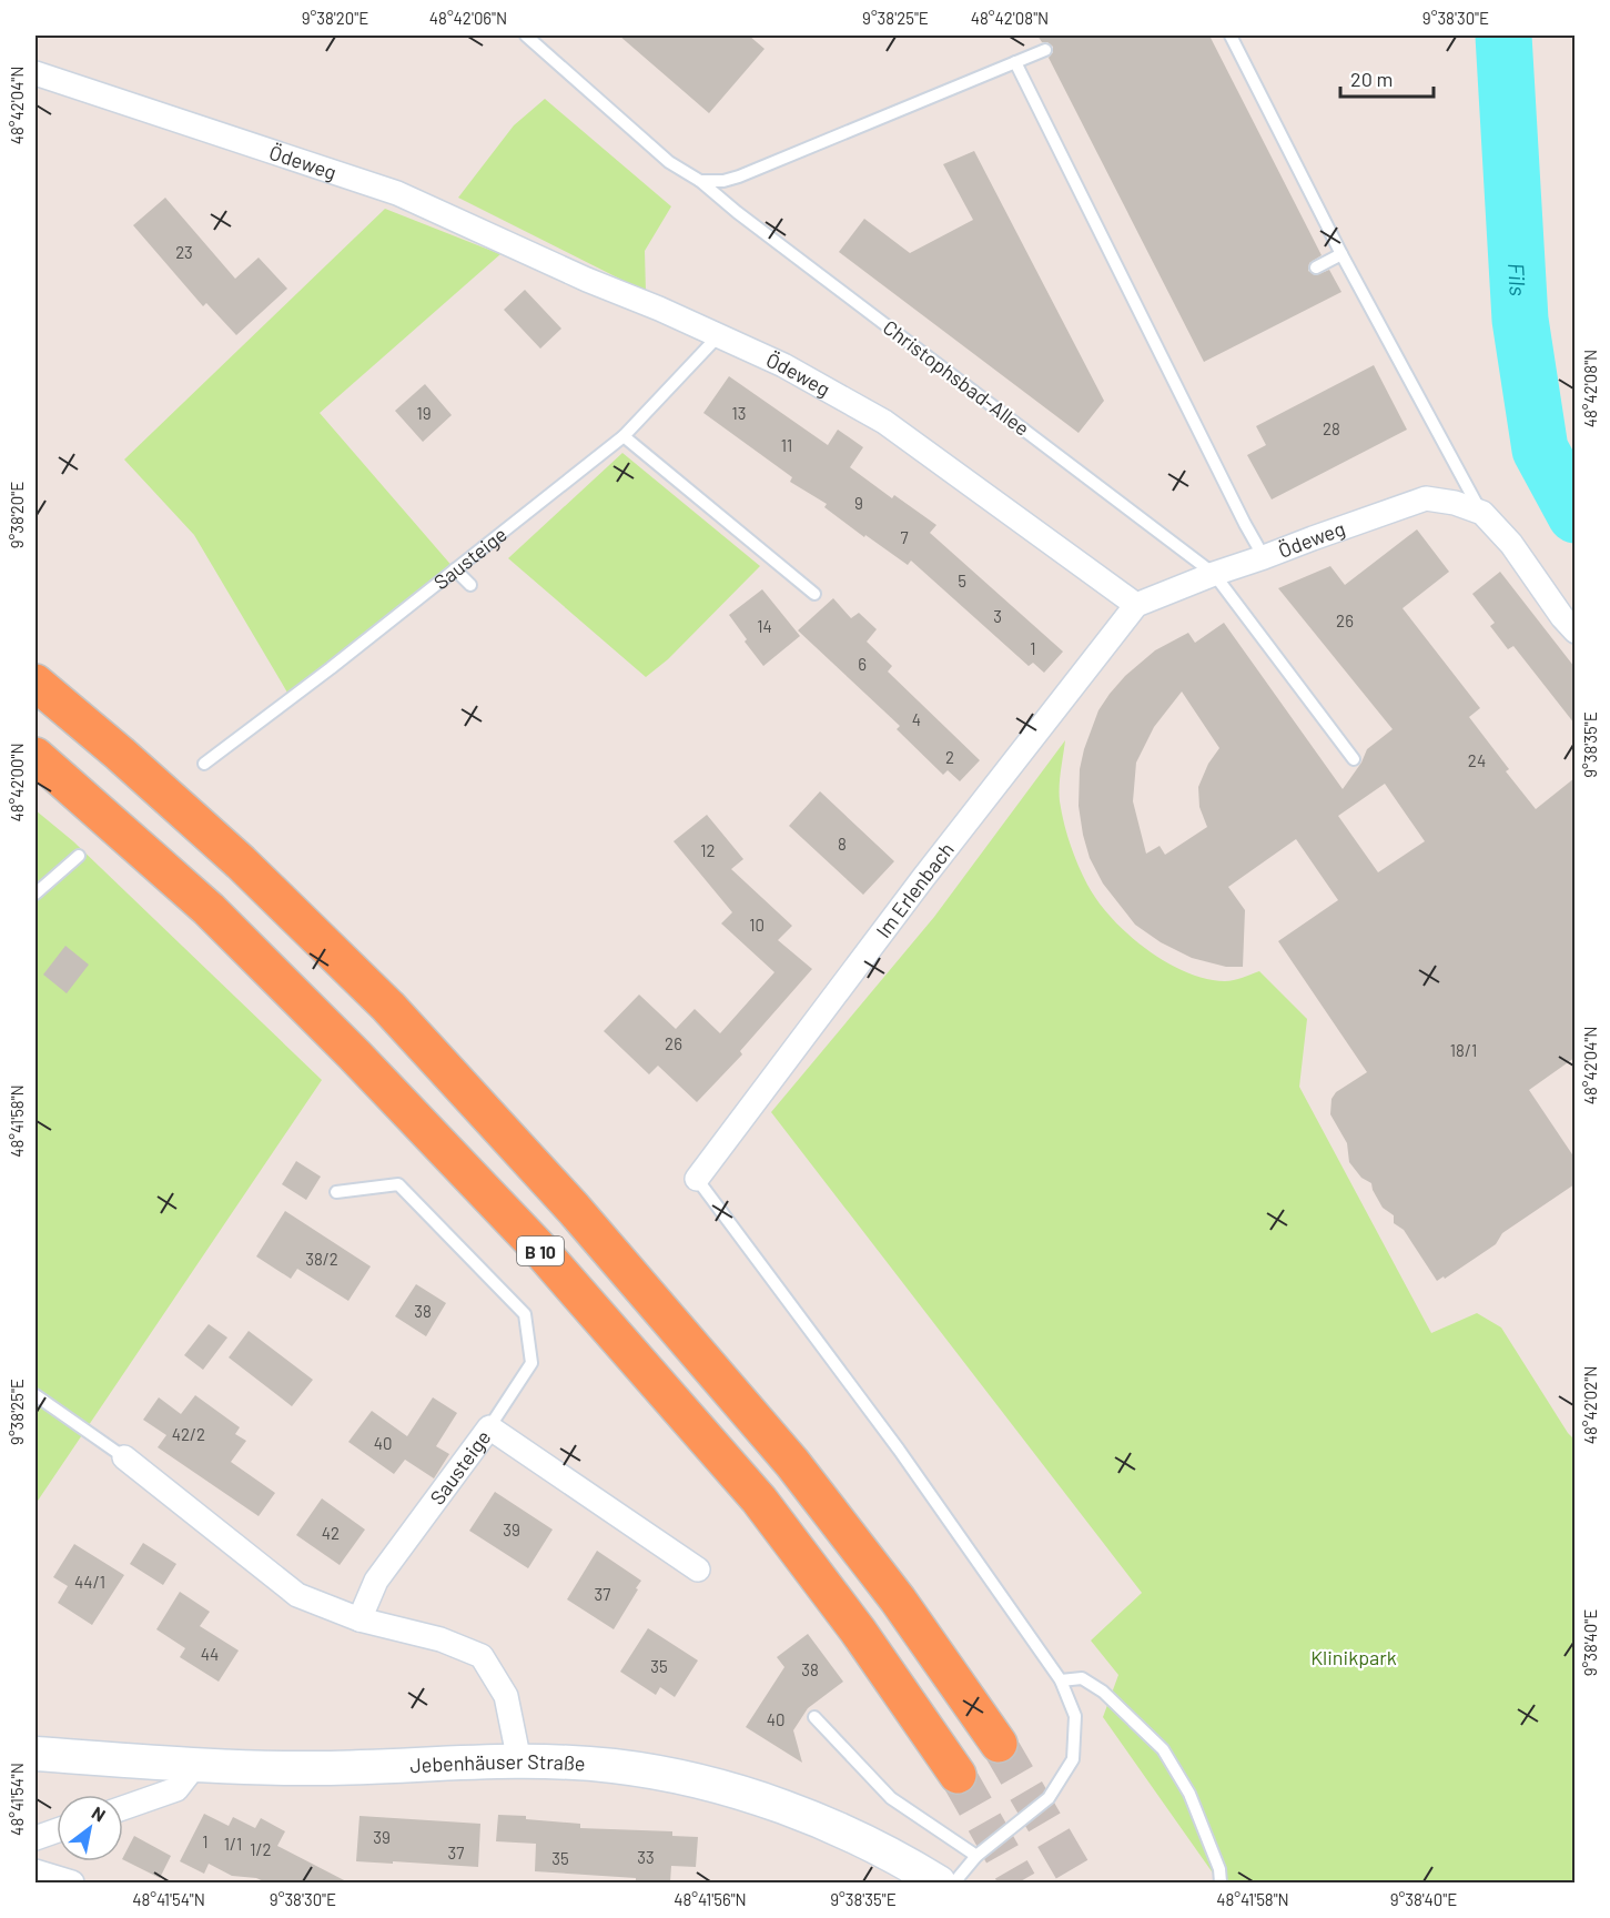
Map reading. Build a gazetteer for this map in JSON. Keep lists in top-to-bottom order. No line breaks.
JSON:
{"streets":{"highway":["B 10"],"main road":["Jebenhäuser Straße"],"street":["Ödeweg","Sausteige","Im Erlenbach"],"lane":["Christophsbad-Allee"]},"crossings":[["Ödeweg","Christophsbad-Allee"],["Ödeweg","Sausteige"],["Ödeweg","Im Erlenbach"]],"water":["Fils"],"parks":["Klinikpark"],"house_numbers":["23","19","13","28","11","9","7","5","3","26","14","1","6","4","2","24","8","12","10","26","18/1","38/2","38","42/2","40","39","42","44/1","37","44","35","38","40","39","1","1/1","1/2","37","33","35"],"scale_bar":"20 m","north":"top right","coordinates":["9°38'20\"E","48°42'06\"N","9°38'25\"E","48°42'08\"N","9°38'30\"E","48°42'04\"N","9°38'35\"E","48°42'00\"N","48°41'58\"N","48°42'02\"N","9°38'40\"E","48°41'54\"N","48°41'56\"N"]}
